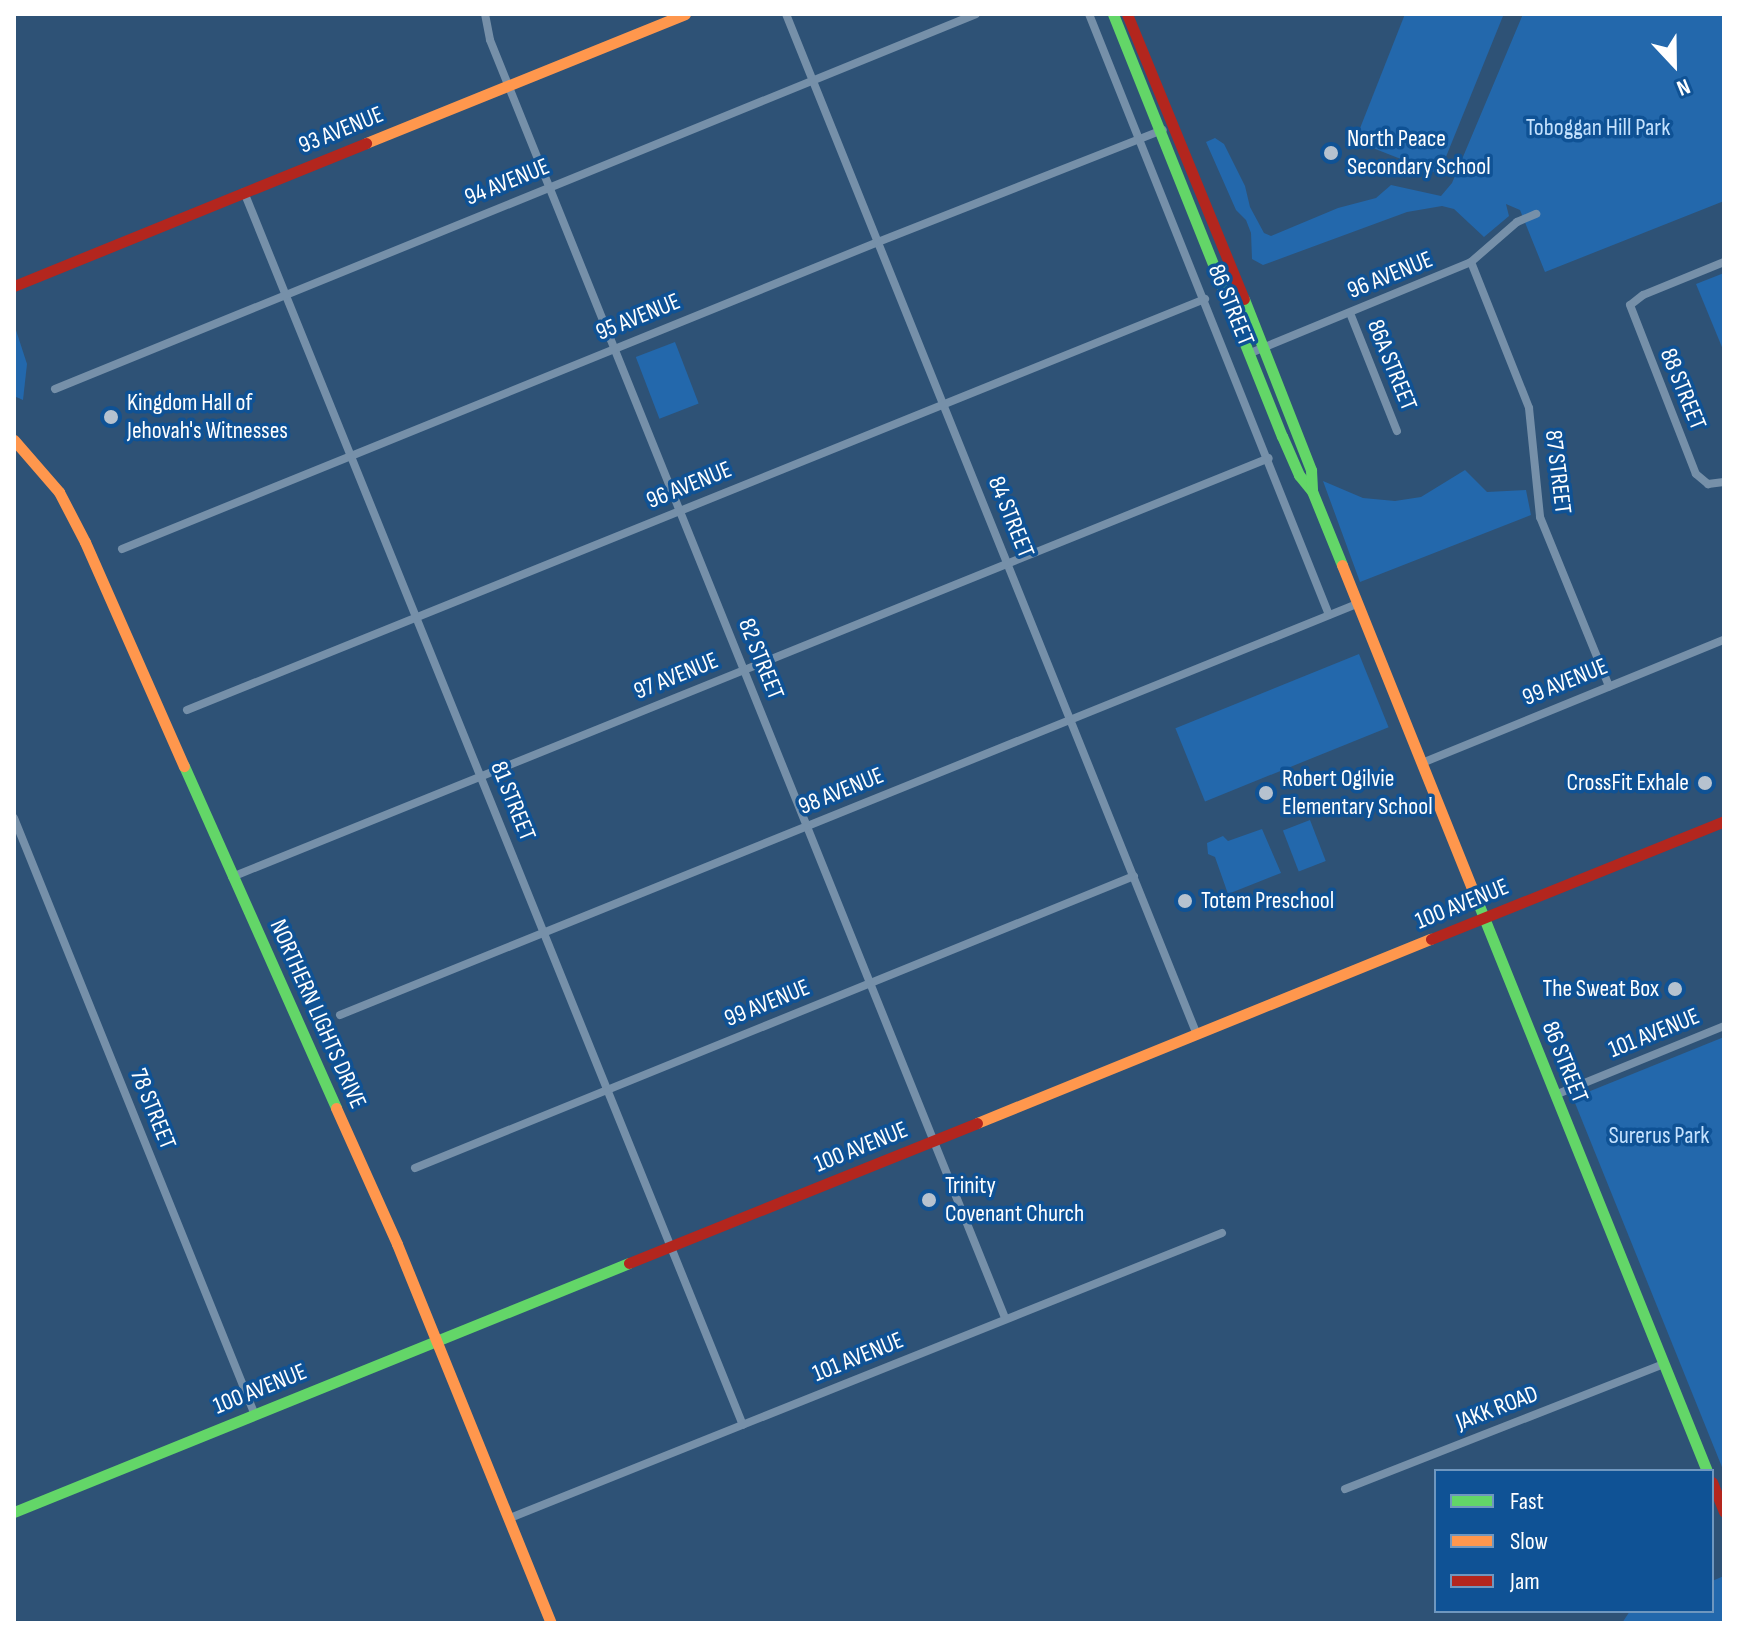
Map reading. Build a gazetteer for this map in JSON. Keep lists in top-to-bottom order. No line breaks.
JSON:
{"streets":{"main road":["93 AVENUE","86 STREET","100 AVENUE","NORTHERN LIGHTS DRIVE"],"street":["94 AVENUE","96 AVENUE","95 AVENUE","86A STREET","88 STREET","87 STREET","84 STREET","82 STREET","97 AVENUE","99 AVENUE","98 AVENUE","81 STREET","101 AVENUE","78 STREET","JAKK ROAD"]},"crossings":[["93 AVENUE","82 STREET"],["93 AVENUE","81 STREET"],["94 AVENUE","84 STREET"],["94 AVENUE","82 STREET"],["94 AVENUE","81 STREET"],["96 AVENUE","86 STREET"],["96 AVENUE","86A STREET"],["96 AVENUE","87 STREET"],["96 AVENUE","84 STREET"],["96 AVENUE","82 STREET"],["96 AVENUE","81 STREET"],["86 STREET","95 AVENUE"],["86 STREET","97 AVENUE"],["86 STREET","99 AVENUE"],["86 STREET","98 AVENUE"],["86 STREET","100 AVENUE"],["86 STREET","101 AVENUE"],["86 STREET","JAKK ROAD"],["95 AVENUE","84 STREET"],["95 AVENUE","82 STREET"],["95 AVENUE","81 STREET"],["87 STREET","99 AVENUE"],["84 STREET","97 AVENUE"],["84 STREET","99 AVENUE"],["84 STREET","98 AVENUE"],["84 STREET","100 AVENUE"],["82 STREET","97 AVENUE"],["82 STREET","99 AVENUE"],["82 STREET","98 AVENUE"],["82 STREET","100 AVENUE"],["82 STREET","101 AVENUE"],["97 AVENUE","81 STREET"],["97 AVENUE","NORTHERN LIGHTS DRIVE"],["99 AVENUE","81 STREET"],["98 AVENUE","81 STREET"],["81 STREET","100 AVENUE"],["81 STREET","101 AVENUE"],["100 AVENUE","NORTHERN LIGHTS DRIVE"],["100 AVENUE","78 STREET"],["NORTHERN LIGHTS DRIVE","101 AVENUE"]],"parks":["Toboggan Hill Park","Surerus Park"],"places":["North Peace Secondary School","Kingdom Hall of Jehovah's Witnesses","CrossFit Exhale","Robert Ogilvie Elementary School","Totem Preschool","The Sweat Box","Trinity Covenant Church"],"legend":["Fast","Slow","Jam"],"north":"bottom"}
